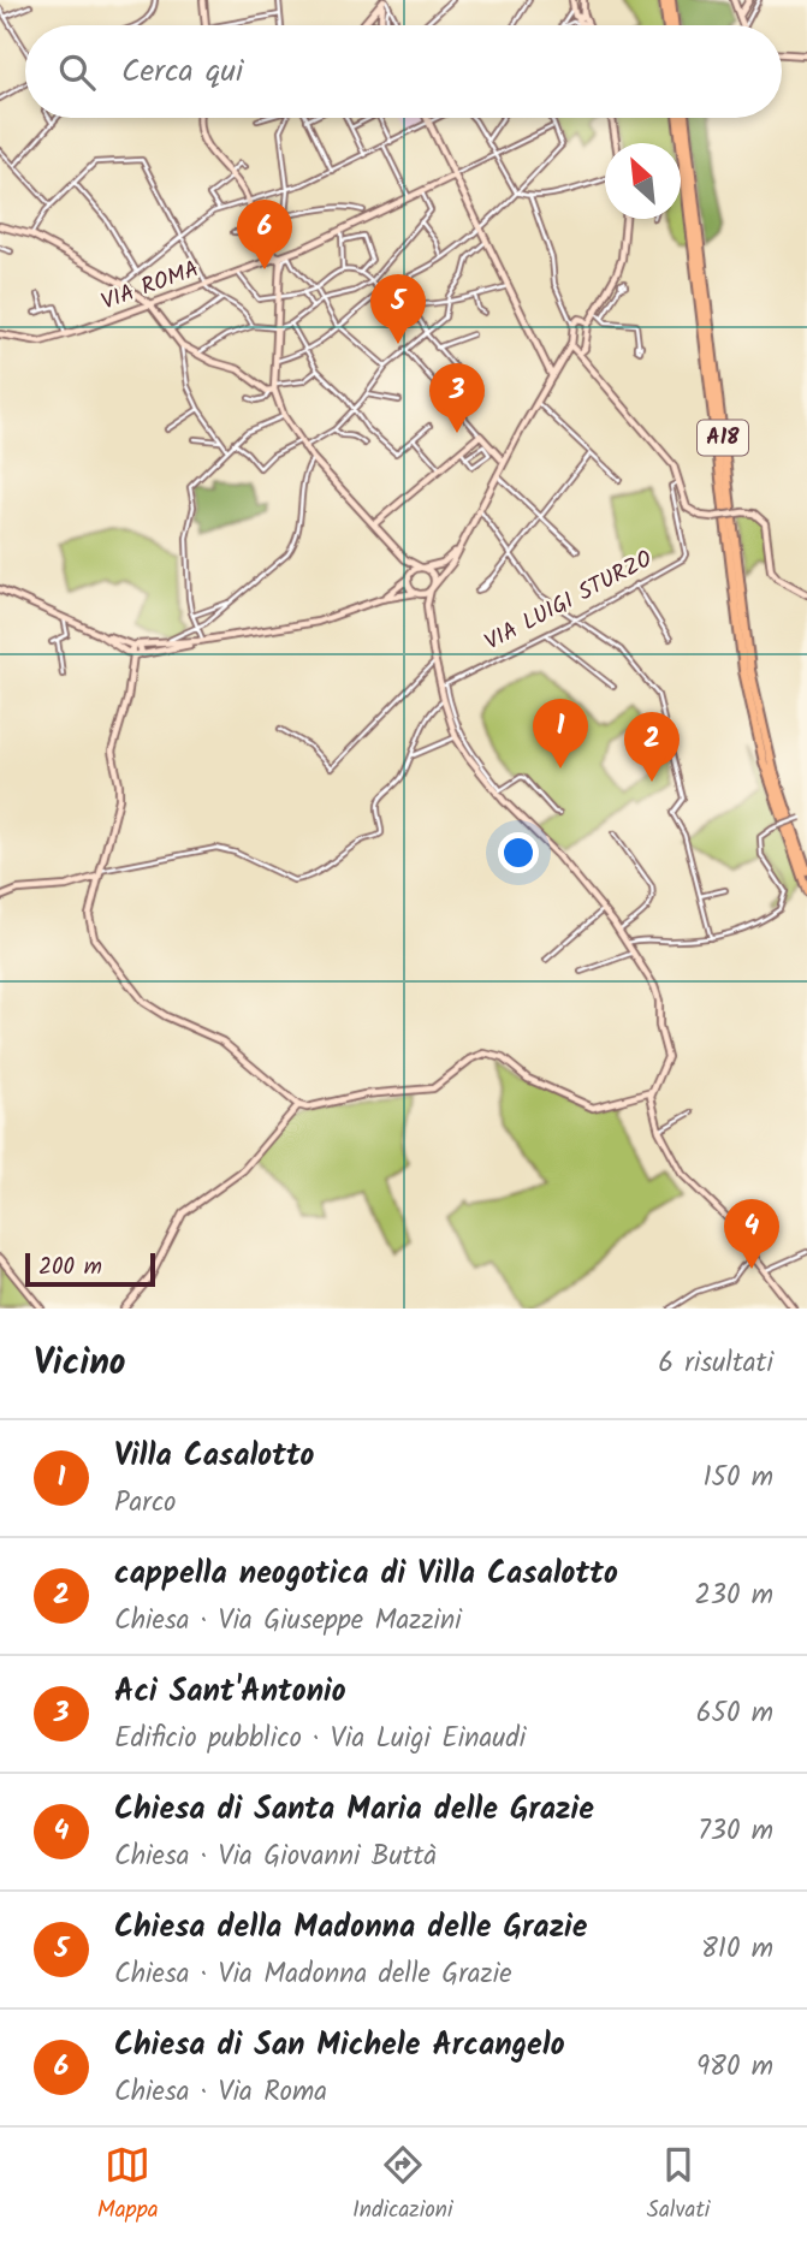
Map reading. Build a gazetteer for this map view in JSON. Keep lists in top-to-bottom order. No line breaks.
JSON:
{"streets":{"highway":["A18"],"street":["VIA ROMA","VIA LUIGI STURZO"]},"scale_bar":"200 m","north":"top left","page":{"search":"Cerca qui","pins":["6","5","3","1","2","4"],"scale":"200 m","heading":["Vicino","6 risultati"],"list":[{"mark":"1","name":"Villa Casalotto","note":"Parco","value":"150 m"},{"mark":"2","name":"cappella neogotica di Villa Casalotto","note":"Chiesa · Via Giuseppe Mazzini","value":"230 m"},{"mark":"3","name":"Aci Sant'Antonio","note":"Edificio pubblico · Via Luigi Einaudi","value":"650 m"},{"mark":"4","name":"Chiesa di Santa Maria delle Grazie","note":"Chiesa · Via Giovanni Buttà","value":"730 m"},{"mark":"5","name":"Chiesa della Madonna delle Grazie","note":"Chiesa · Via Madonna delle Grazie","value":"810 m"},{"mark":"6","name":"Chiesa di San Michele Arcangelo","note":"Chiesa · Via Roma","value":"980 m"}],"nav":["Mappa","Indicazioni","Salvati"]}}
